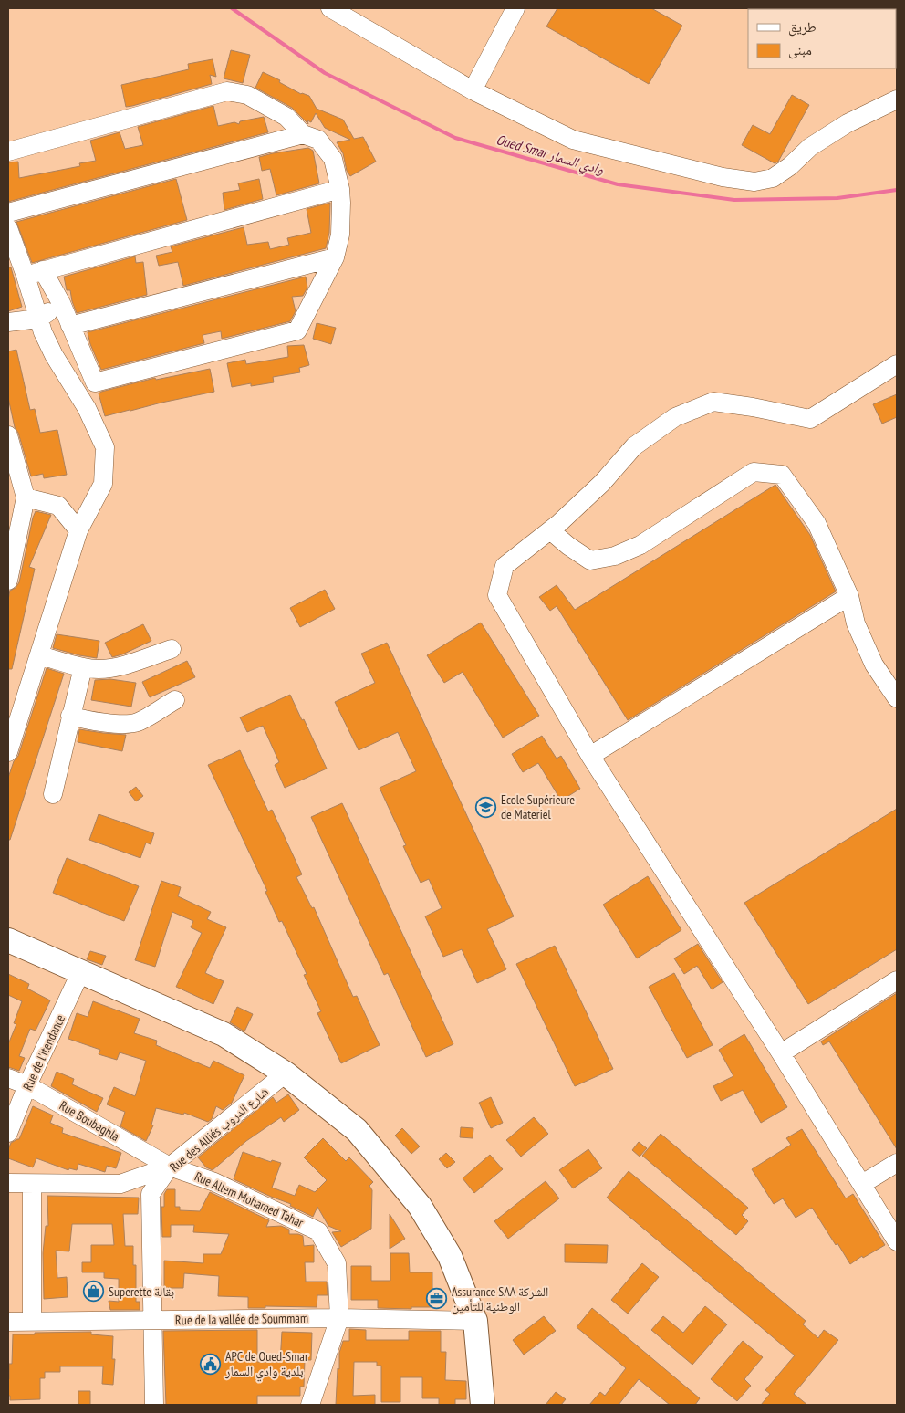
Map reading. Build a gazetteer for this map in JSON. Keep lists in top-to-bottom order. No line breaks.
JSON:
{"streets":{"street":["Rue de l'Itendance","Rue Boubaghla","Rue des Alliés شارع الدروب","Rue Allem Mohamed Tahar","Rue de la vallée de Soummam"]},"crossings":[["Rue de l'Itendance","Rue Boubaghla"],["Rue Boubaghla","Rue des Alliés شارع الدروب"],["Rue Boubaghla","Rue Allem Mohamed Tahar"],["Rue des Alliés شارع الدروب","Rue Allem Mohamed Tahar"],["Rue des Alliés شارع الدروب","Rue de la vallée de Soummam"],["Rue Allem Mohamed Tahar","Rue de la vallée de Soummam"]],"water":["Oued Smar وادي السمار"],"places":{"school or university":["Ecole Supérieure de Materiel"],"shop":["Superette بقالة"],"office":["Assurance SAA الشركة الوطنية للتأمين"],"public building":["APC de Oued-Smar بلدية وادي السمار"]},"legend":["طريق","مبنى"]}
